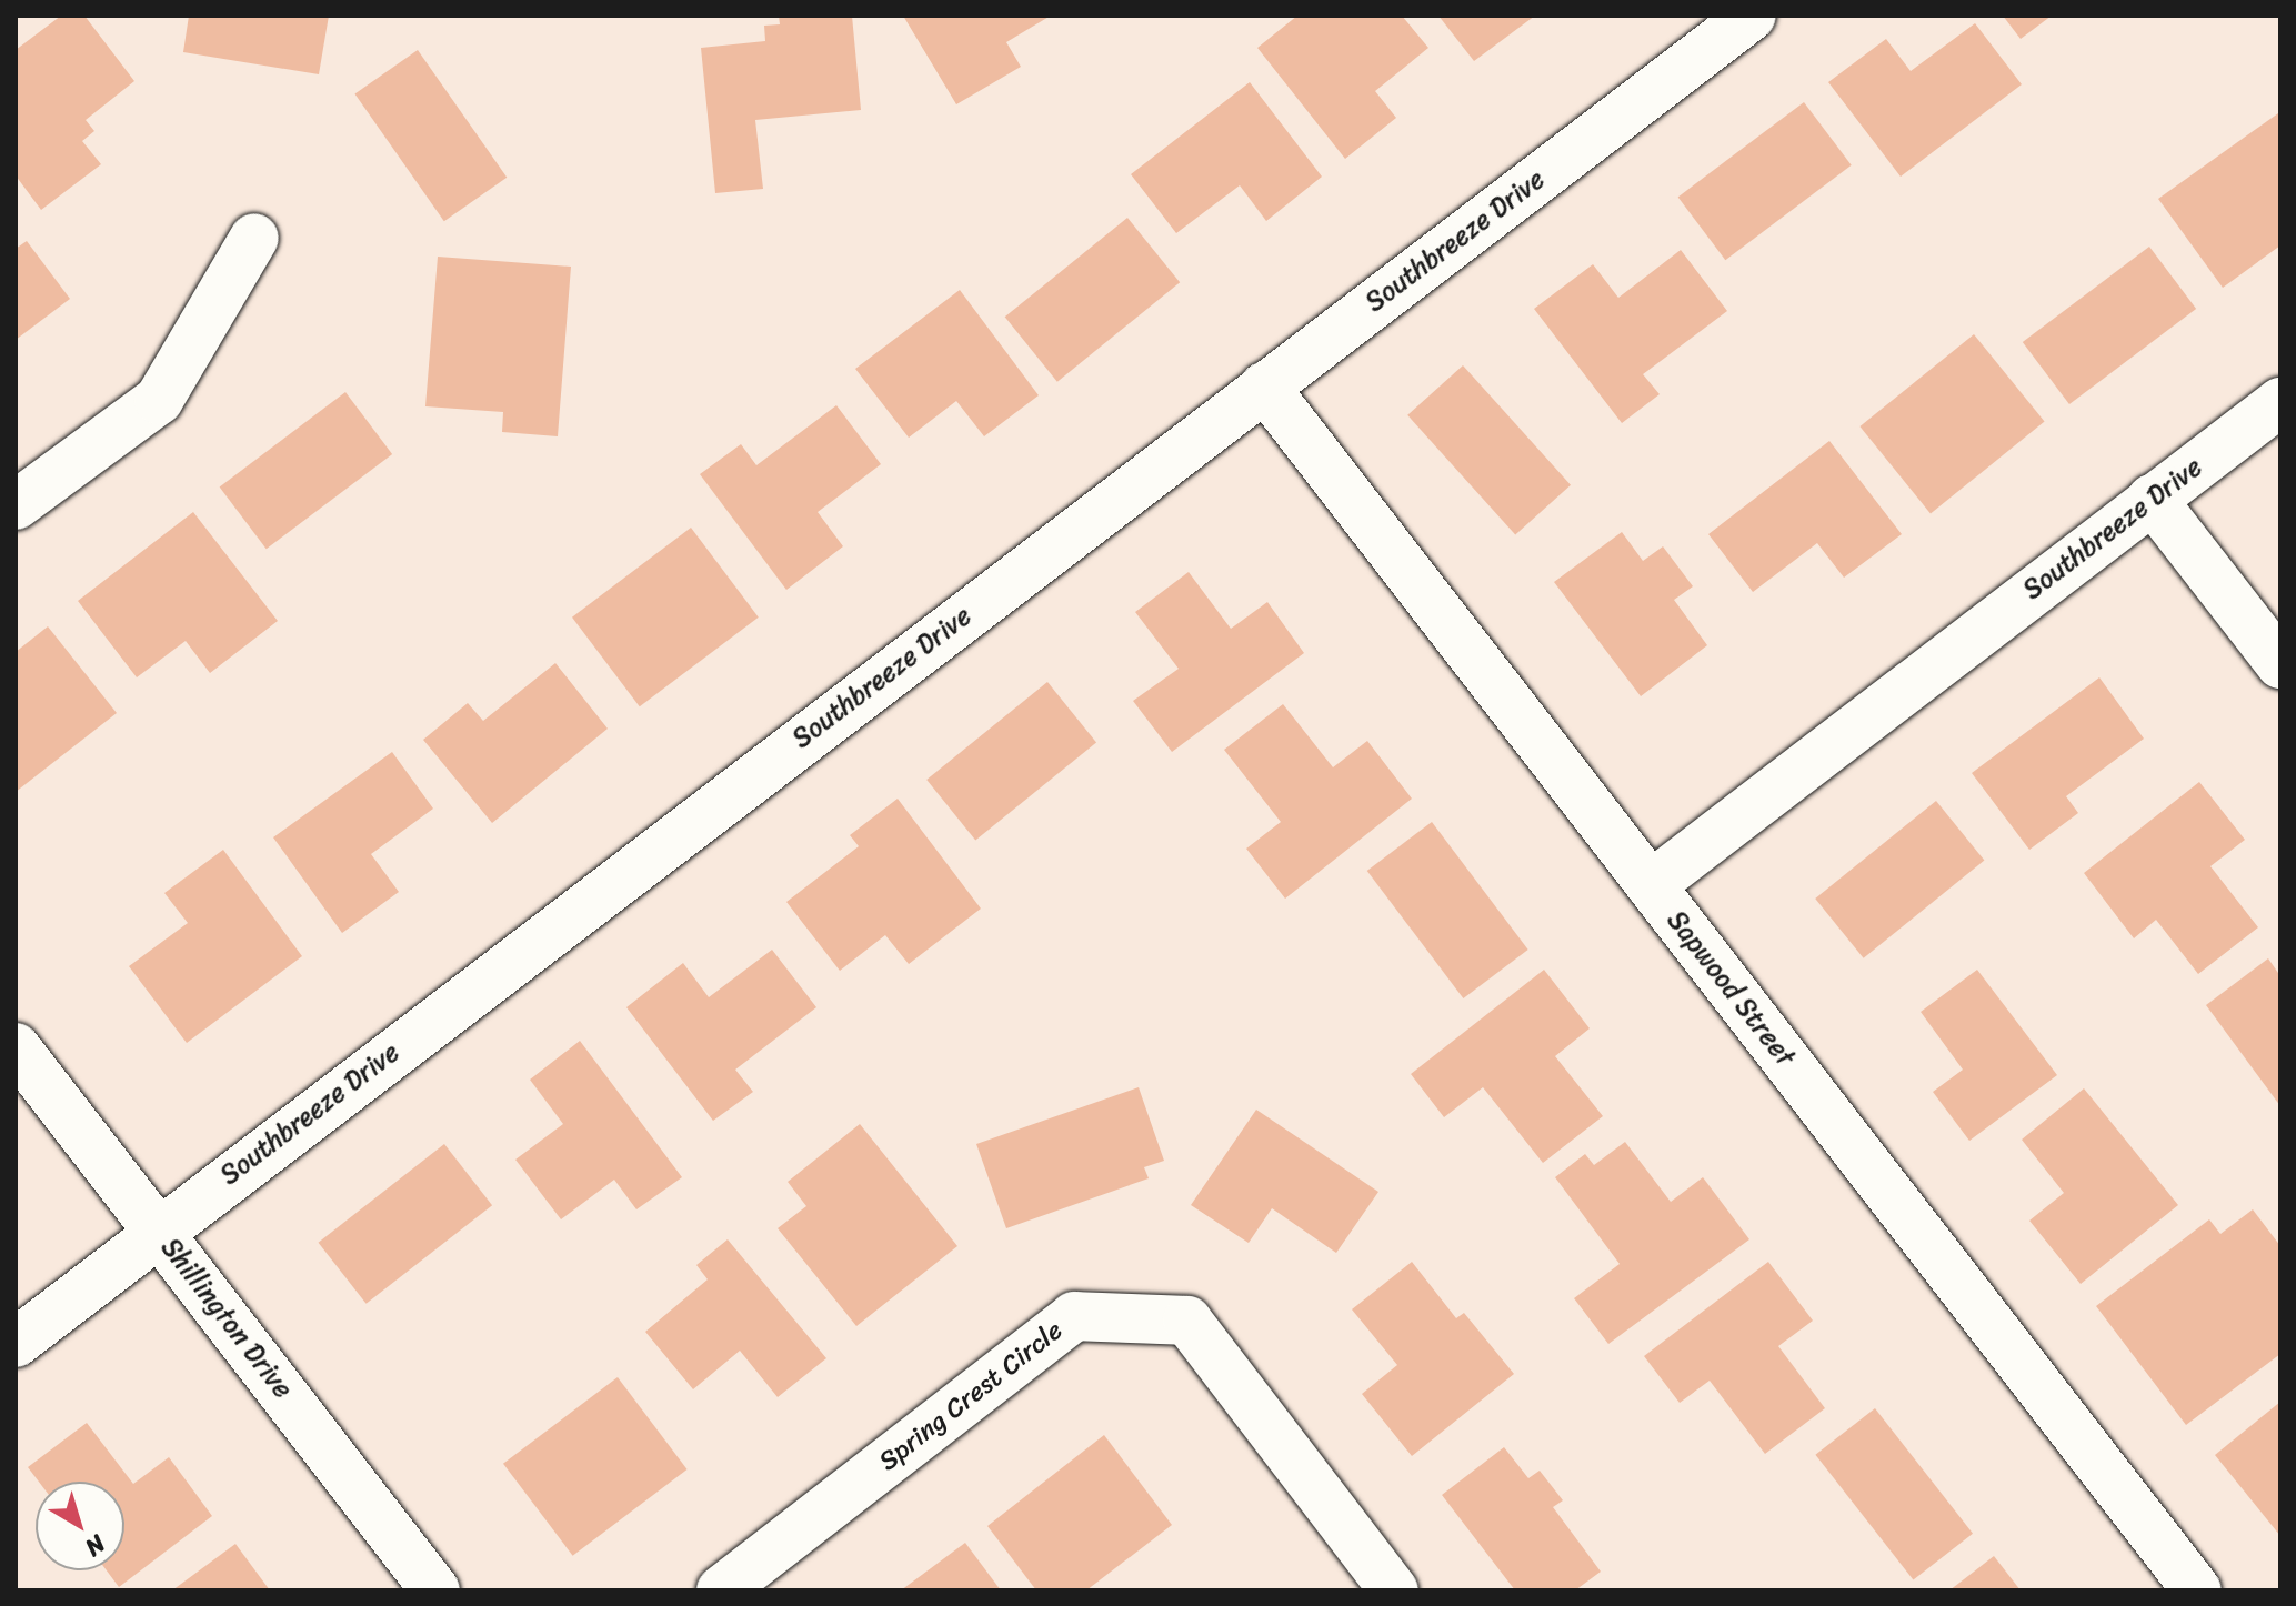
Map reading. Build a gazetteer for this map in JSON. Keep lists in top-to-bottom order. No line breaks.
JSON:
{"streets":{"street":["Southbreeze Drive","Sapwood Street","Shillington Drive","Spring Crest Circle"]},"crossings":[["Southbreeze Drive","Sapwood Street"],["Southbreeze Drive","Shillington Drive"]],"north":"bottom right"}
